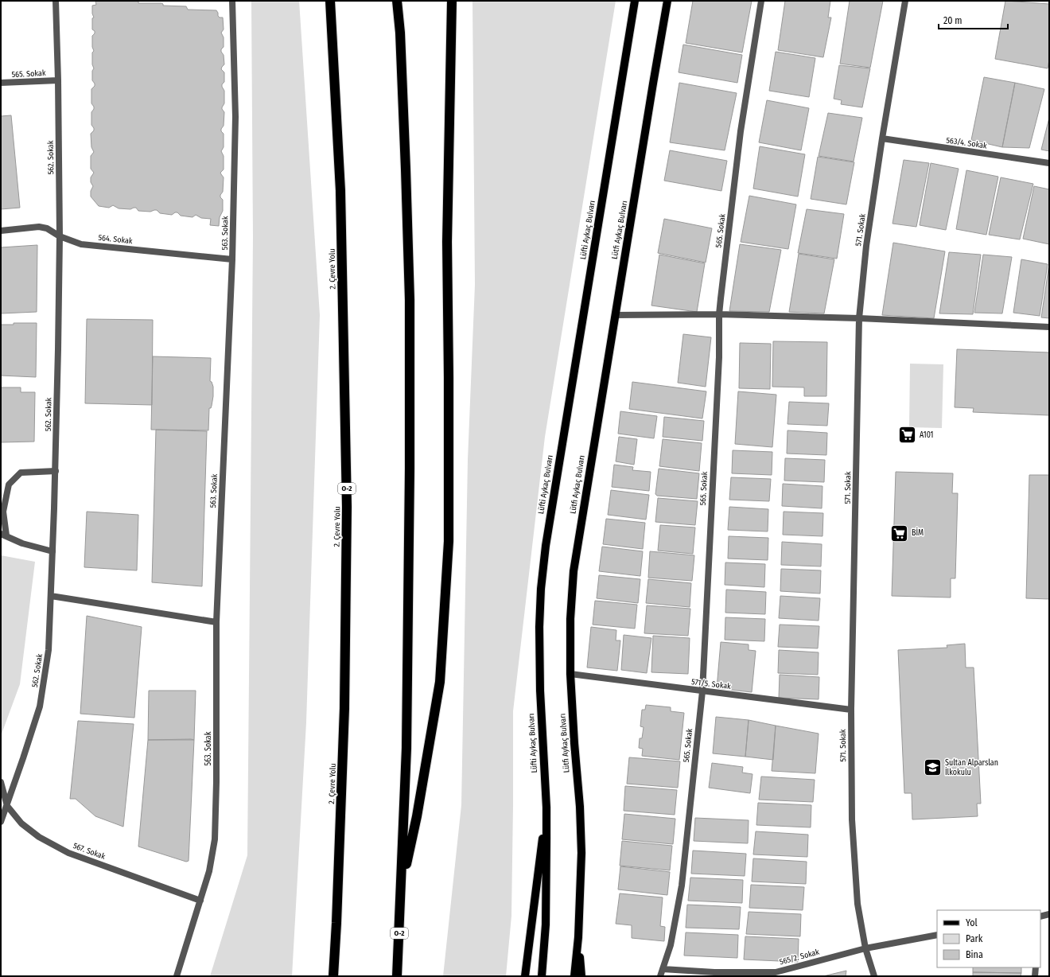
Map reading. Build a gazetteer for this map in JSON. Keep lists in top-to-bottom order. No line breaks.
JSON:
{"streets":{"highway":["2. Çevre Yolu","O-2"],"main road":["Lüfti Aykaç Bulvarı","Lütfi Aykaç Bulvarı"],"street":["565. Sokak","563/4. Sokak","562. Sokak","571. Sokak","563. Sokak","564. Sokak","571/5. Sokak","567. Sokak","565/2. Sokak"]},"crossings":[["565. Sokak","562. Sokak"],["565. Sokak","571/5. Sokak"],["565. Sokak","565/2. Sokak"],["563/4. Sokak","571. Sokak"],["562. Sokak","564. Sokak"],["562. Sokak","567. Sokak"],["Lütfi Aykaç Bulvarı","571/5. Sokak"],["571. Sokak","571/5. Sokak"],["571. Sokak","565/2. Sokak"],["563. Sokak","564. Sokak"],["563. Sokak","567. Sokak"]],"places":{"supermarket":["A101","BİM"],"school or university":["Sultan Alparslan İlkokulu"]},"legend":["Yol","Park","Bina"],"scale_bar":"20 m"}
